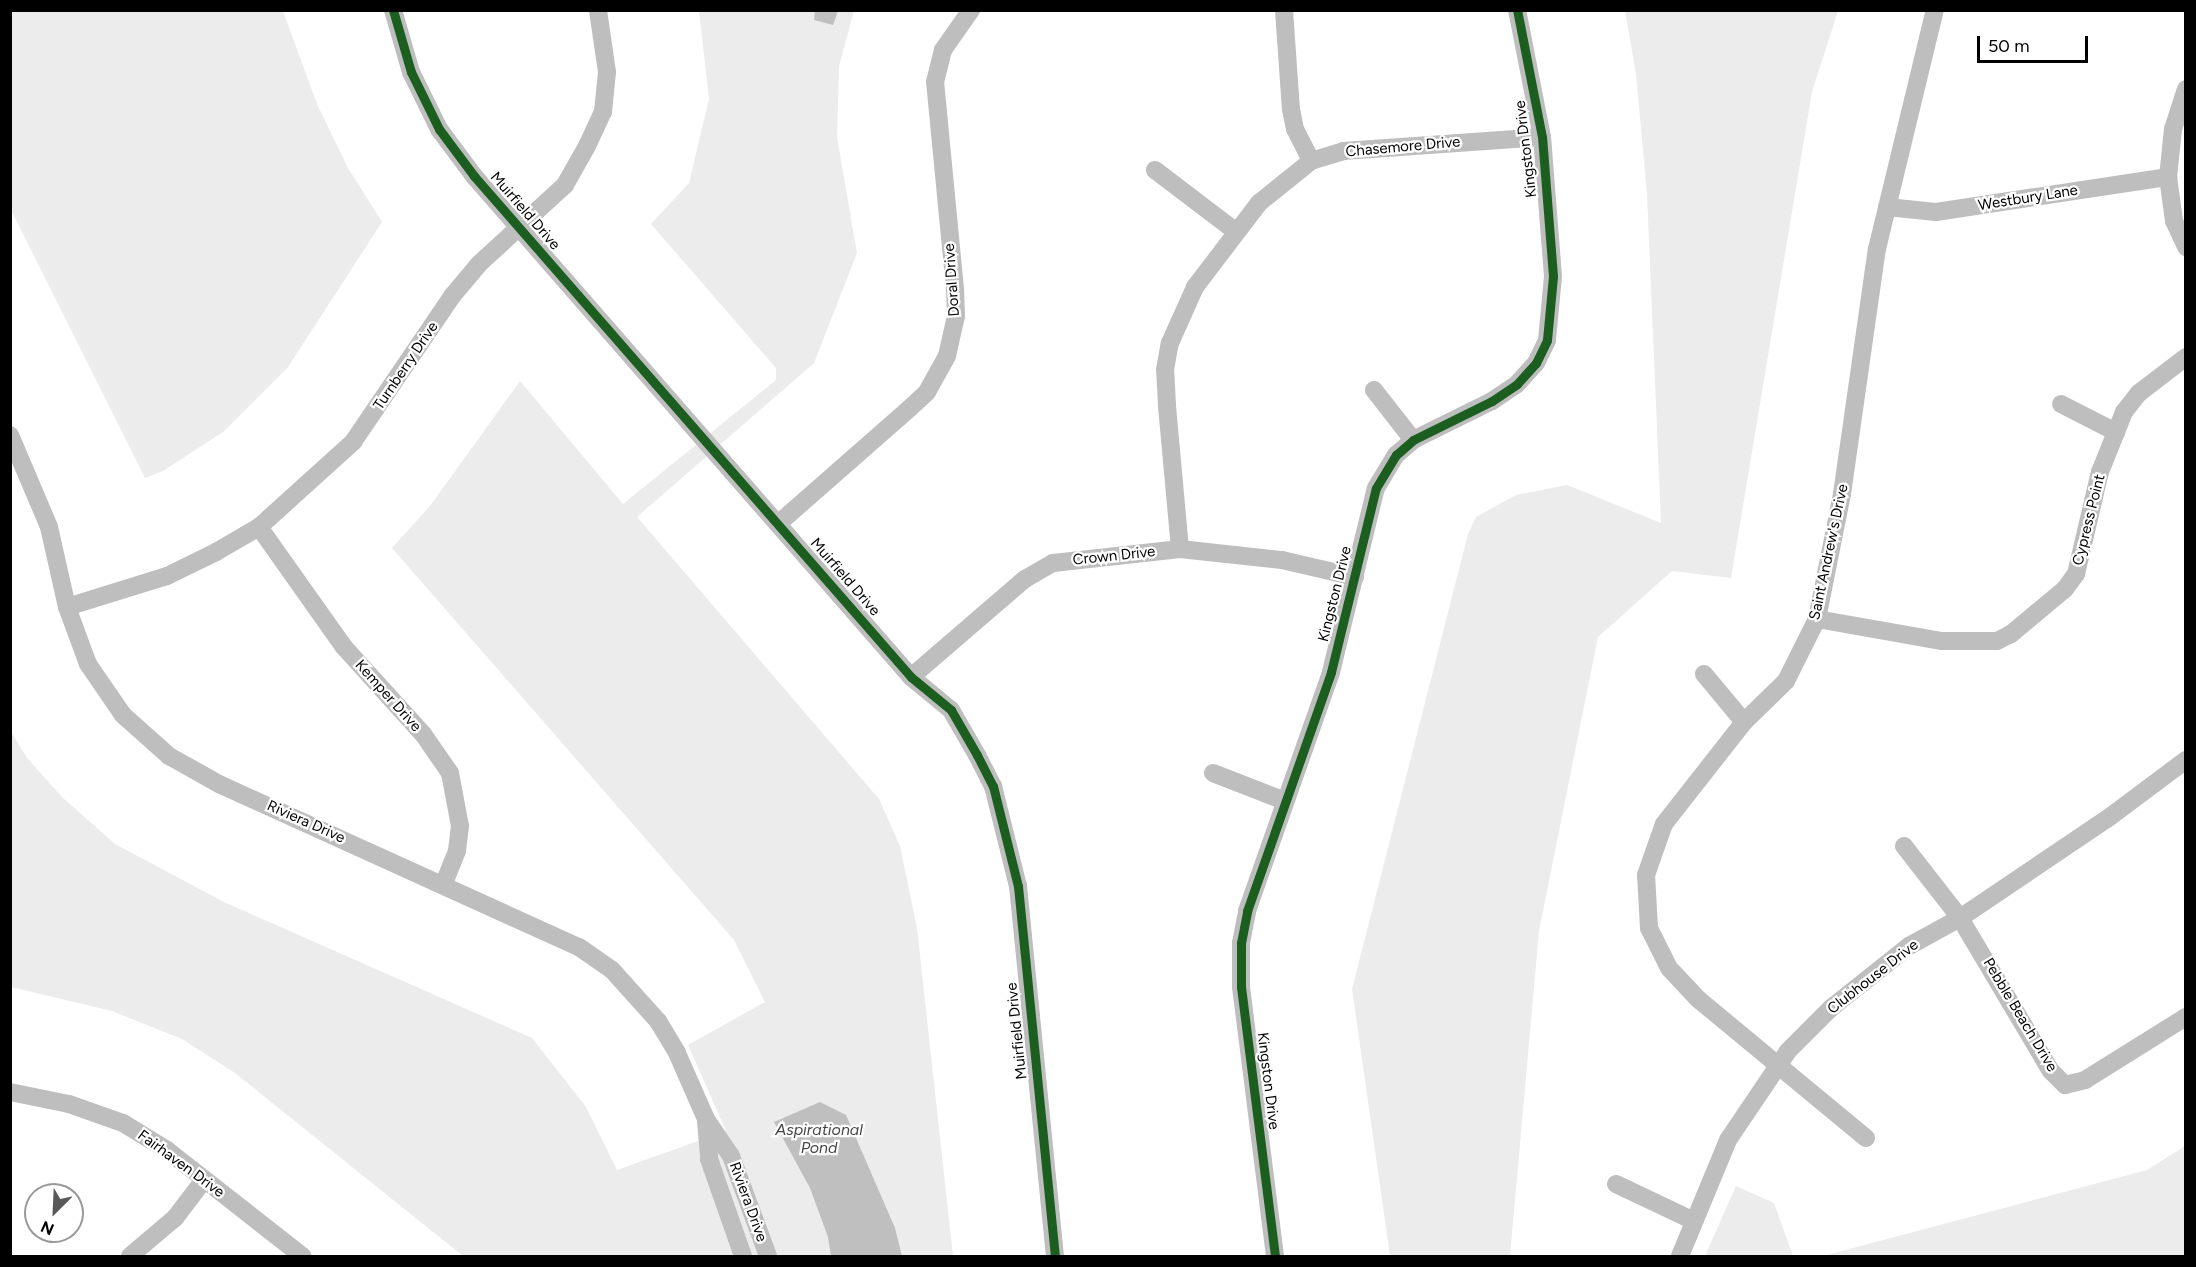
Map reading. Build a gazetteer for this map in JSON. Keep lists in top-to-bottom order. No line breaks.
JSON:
{"streets":{"street":["Chasemore Drive","Kingston Drive","Westbury Lane","Muirfield Drive","Doral Drive","Turnberry Drive","Cypress Point","Saint Andrew's Drive","Crown Drive","Kemper Drive","Riviera Drive","Clubhouse Drive","Pebble Beach Drive","Fairhaven Drive"]},"crossings":[["Chasemore Drive","Kingston Drive"],["Chasemore Drive","Crown Drive"],["Kingston Drive","Crown Drive"],["Westbury Lane","Saint Andrew's Drive"],["Muirfield Drive","Doral Drive"],["Muirfield Drive","Turnberry Drive"],["Muirfield Drive","Crown Drive"],["Turnberry Drive","Kemper Drive"],["Turnberry Drive","Riviera Drive"],["Cypress Point","Saint Andrew's Drive"],["Saint Andrew's Drive","Clubhouse Drive"],["Kemper Drive","Riviera Drive"],["Clubhouse Drive","Pebble Beach Drive"]],"water":["Aspirational Pond"],"scale_bar":"50 m","north":"bottom left"}
